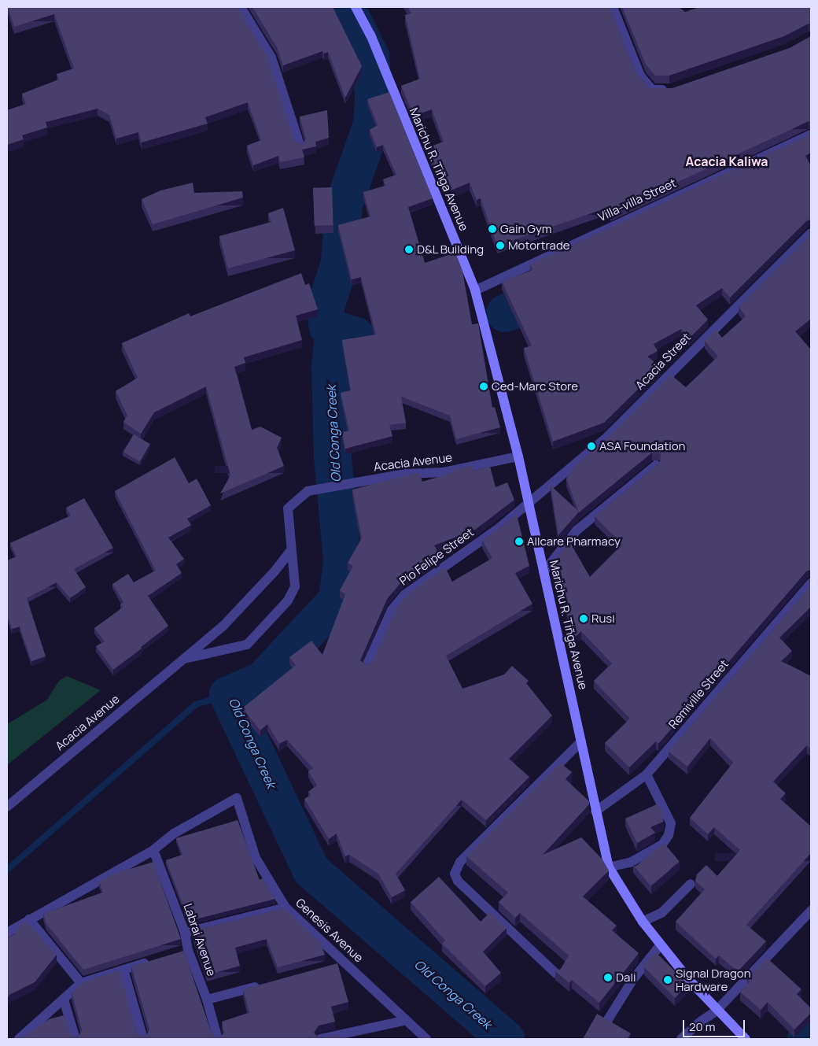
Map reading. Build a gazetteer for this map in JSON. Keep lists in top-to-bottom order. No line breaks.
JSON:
{"streets":{"main road":["Marichu R. Tiñga Avenue"],"street":["Villa-villa Street","Acacia Street","Acacia Avenue","Pio Felipe Street","Remiville Street","Genesis Avenue","Labrai Avenue"]},"crossings":[["Marichu R. Tiñga Avenue","Villa-villa Street"],["Marichu R. Tiñga Avenue","Acacia Street"],["Marichu R. Tiñga Avenue","Acacia Avenue"],["Marichu R. Tiñga Avenue","Pio Felipe Street"],["Marichu R. Tiñga Avenue","Remiville Street"],["Acacia Street","Pio Felipe Street"],["Genesis Avenue","Labrai Avenue"]],"districts":["Acacia Kaliwa"],"water":["Old Conga Creek"],"places":["Gain Gym","Motortrade","D&L Building","Ced-Marc Store","ASA Foundation","Allcare Pharmacy","Rusi","Dali","Signal Dragon Hardware"],"scale_bar":"20 m"}
